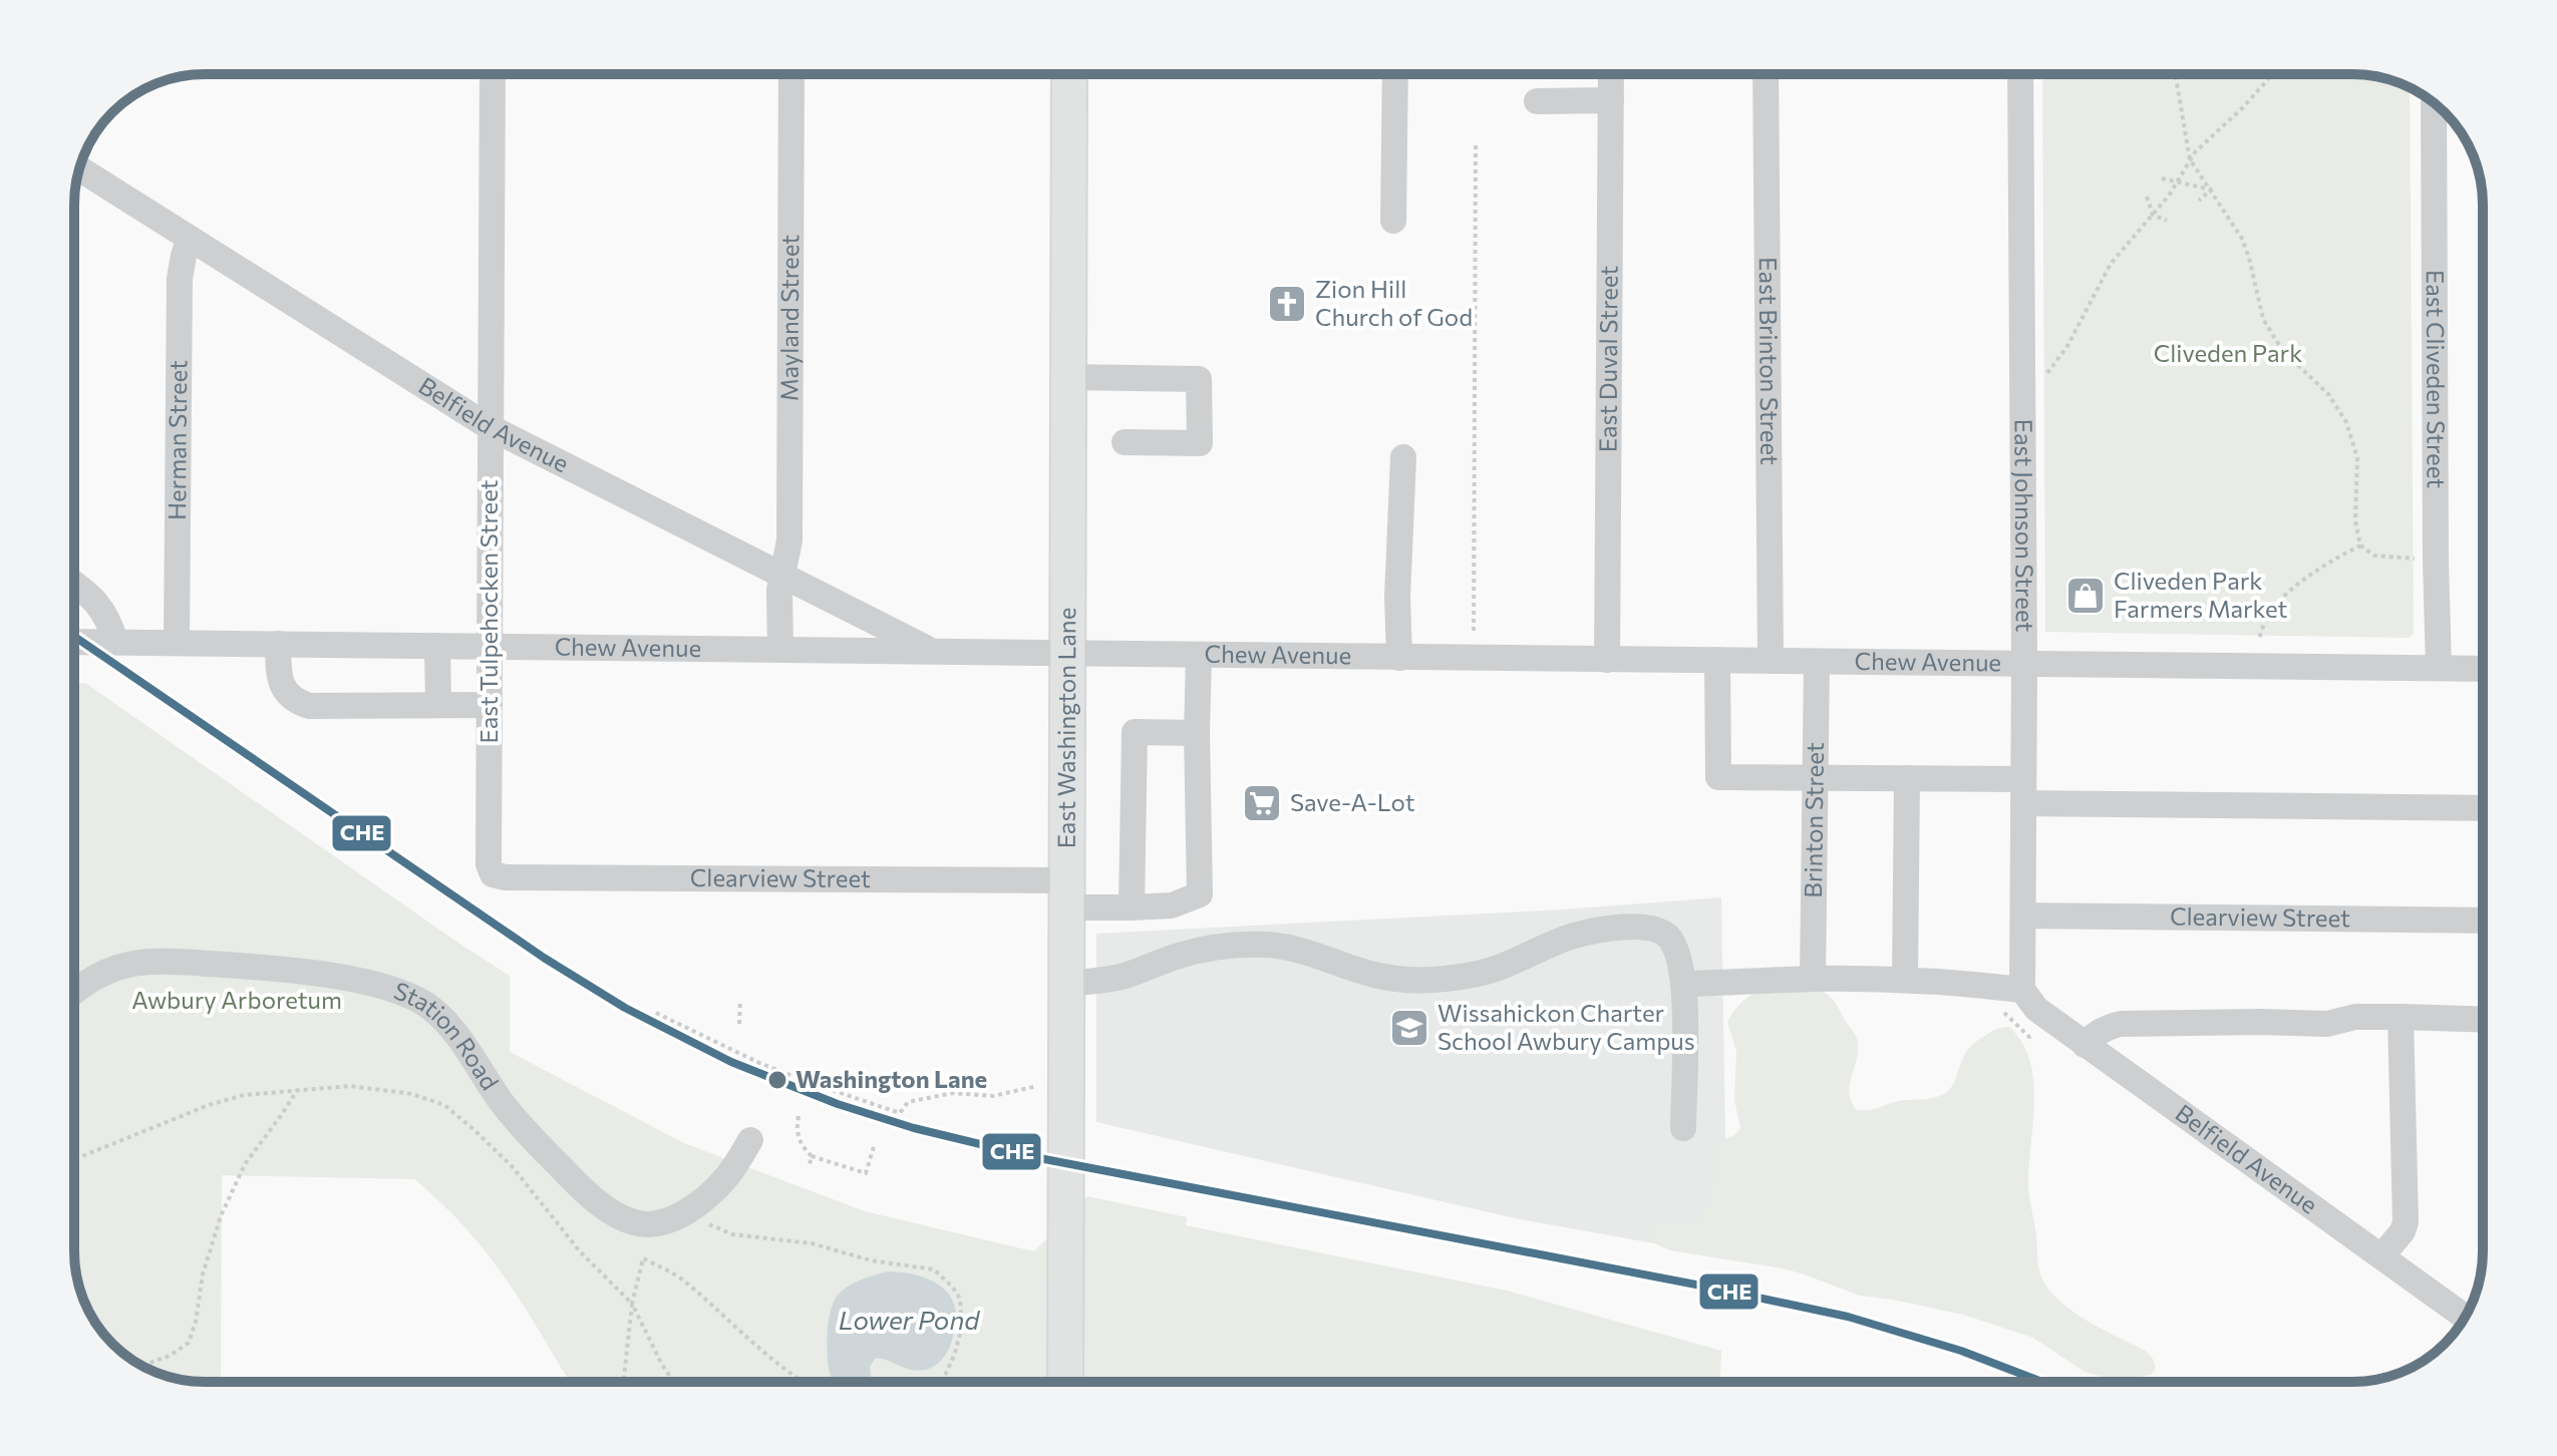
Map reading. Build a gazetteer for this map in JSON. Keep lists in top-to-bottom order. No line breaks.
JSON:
{"streets":{"main road":["East Washington Lane"],"street":["Mayland Street","East Duval Street","East Brinton Street","East Cliveden Street","Belfield Avenue","Herman Street","East Johnson Street","East Tulpehocken Street","Chew Avenue","Brinton Street","Clearview Street","Station Road"]},"crossings":[["Mayland Street","Belfield Avenue"],["Mayland Street","Chew Avenue"],["East Duval Street","Chew Avenue"],["East Brinton Street","Chew Avenue"],["East Cliveden Street","Chew Avenue"],["Belfield Avenue","Herman Street"],["Belfield Avenue","East Johnson Street"],["Belfield Avenue","East Tulpehocken Street"],["Belfield Avenue","Chew Avenue"],["Herman Street","Chew Avenue"],["East Johnson Street","Chew Avenue"],["East Johnson Street","Clearview Street"],["East Tulpehocken Street","Chew Avenue"],["East Tulpehocken Street","Clearview Street"],["Chew Avenue","East Washington Lane"],["Chew Avenue","Brinton Street"],["East Washington Lane","Clearview Street"]],"water":["Lower Pond"],"parks":["Cliveden Park","Awbury Arboretum"],"places":{"church":["Zion Hill Church of God"],"shop":["Cliveden Park Farmers Market"],"supermarket":["Save-A-Lot"],"school or university":["Wissahickon Charter School Awbury Campus"],"other":["Washington Lane"]},"lines":["transit line CHE"]}
